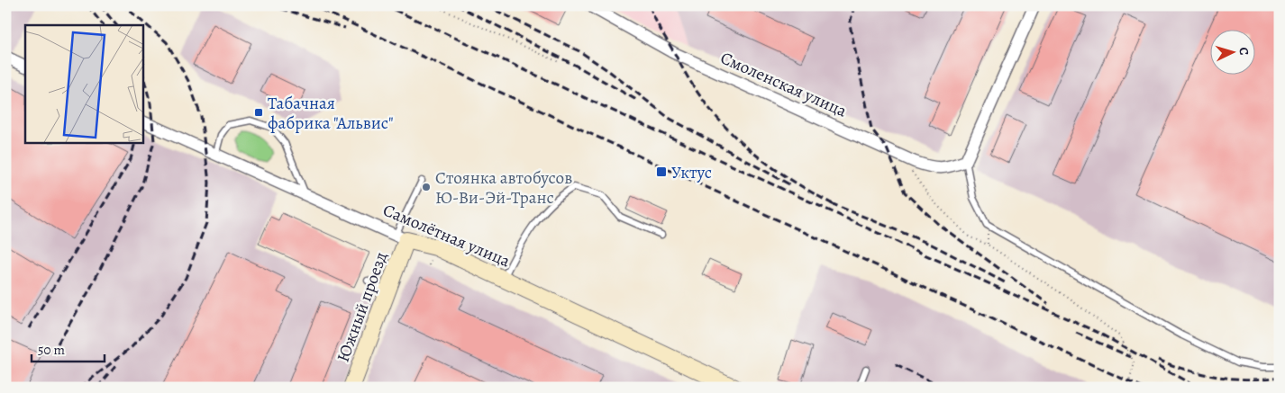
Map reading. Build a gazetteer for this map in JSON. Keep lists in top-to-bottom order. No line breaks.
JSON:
{"streets":{"main road":["Самолётная улица","Южный проезд"],"street":["Смоленская улица"]},"crossings":[["Самолётная улица","Южный проезд"]],"places":{"transit":["Табачная фабрика \"Альвис\"","Уктус"],"other":["Стоянка автобусов Ю-Ви-Эй-Транс"]},"scale_bar":"50 m","north":"right"}
